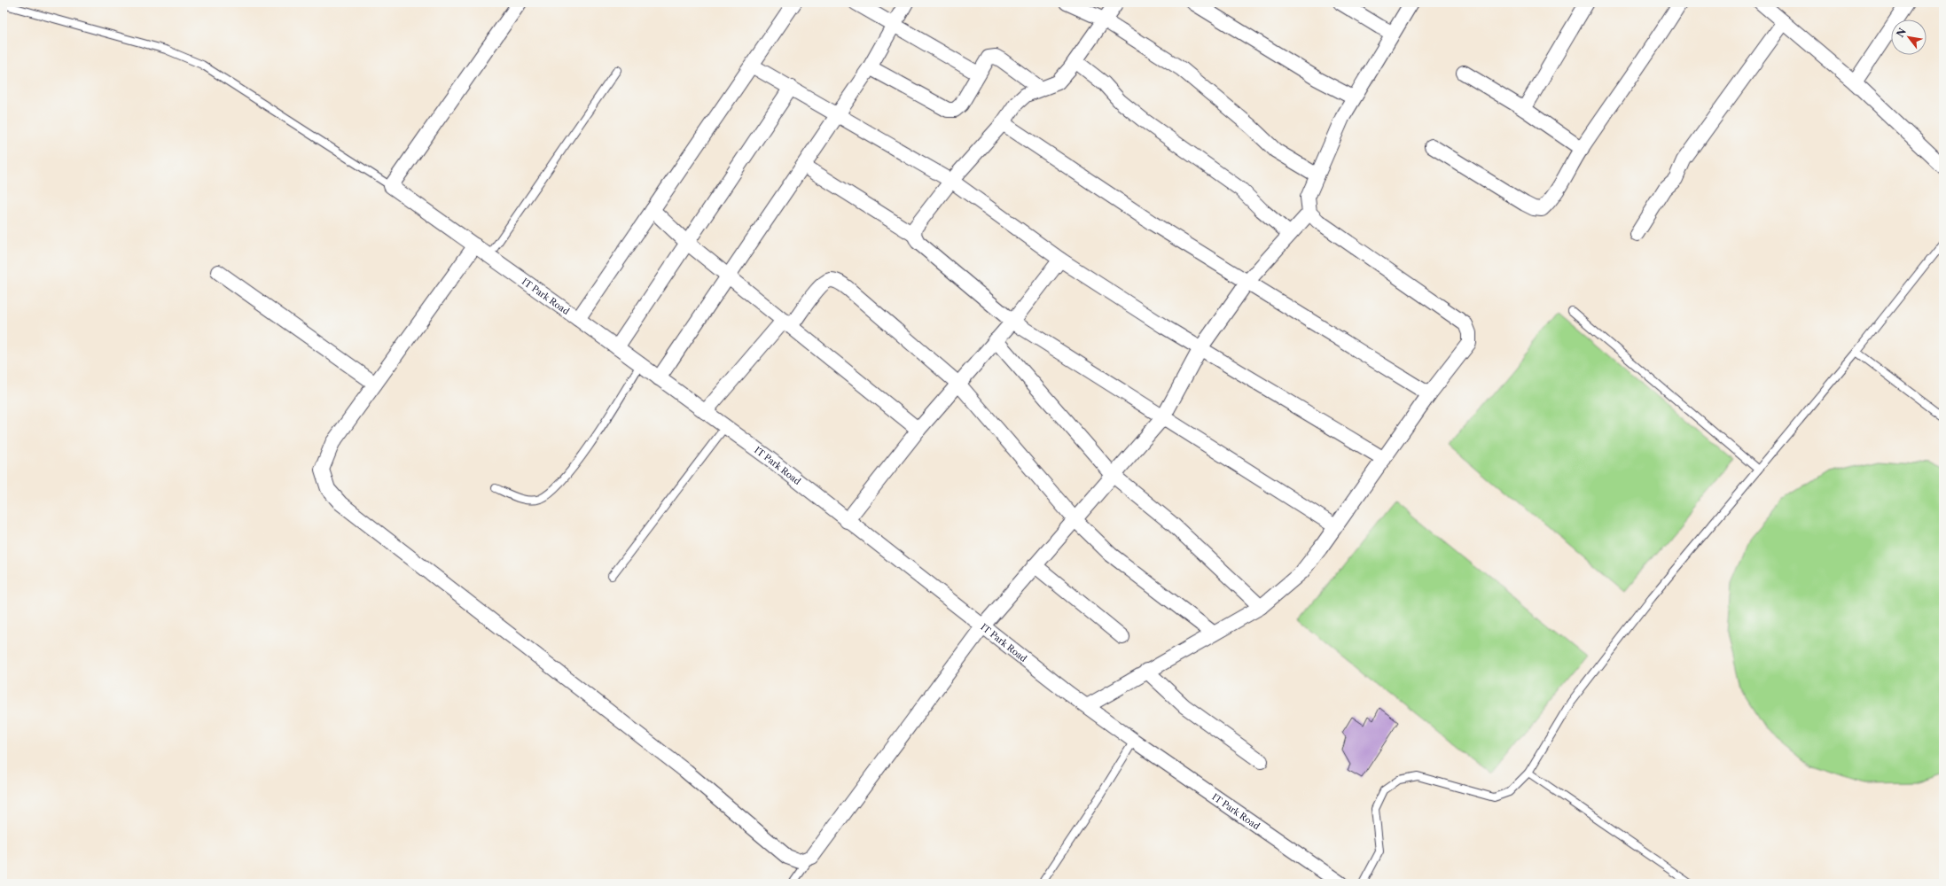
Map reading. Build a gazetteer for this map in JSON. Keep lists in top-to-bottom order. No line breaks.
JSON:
{"streets":{"street":["IT Park Road"]},"north":"top left"}
